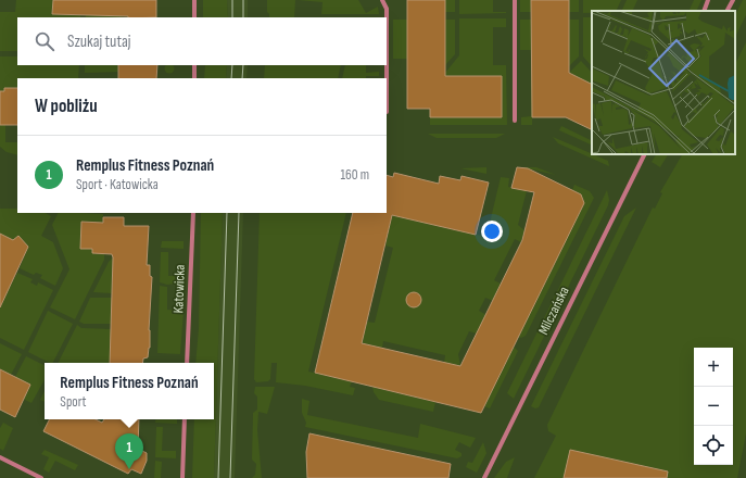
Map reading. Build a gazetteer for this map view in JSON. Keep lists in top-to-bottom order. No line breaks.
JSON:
{"streets":{"street":["Katowicka","Milczańska"]},"page":{"search":"Szukaj tutaj","heading":"W pobliżu","list":[{"mark":"1","name":"Remplus Fitness Poznań","note":"Sport · Katowicka","value":"160 m"}],"map_buttons":["+","−"],"popup":["Remplus Fitness Poznań","Sport"],"pins":"1"}}
